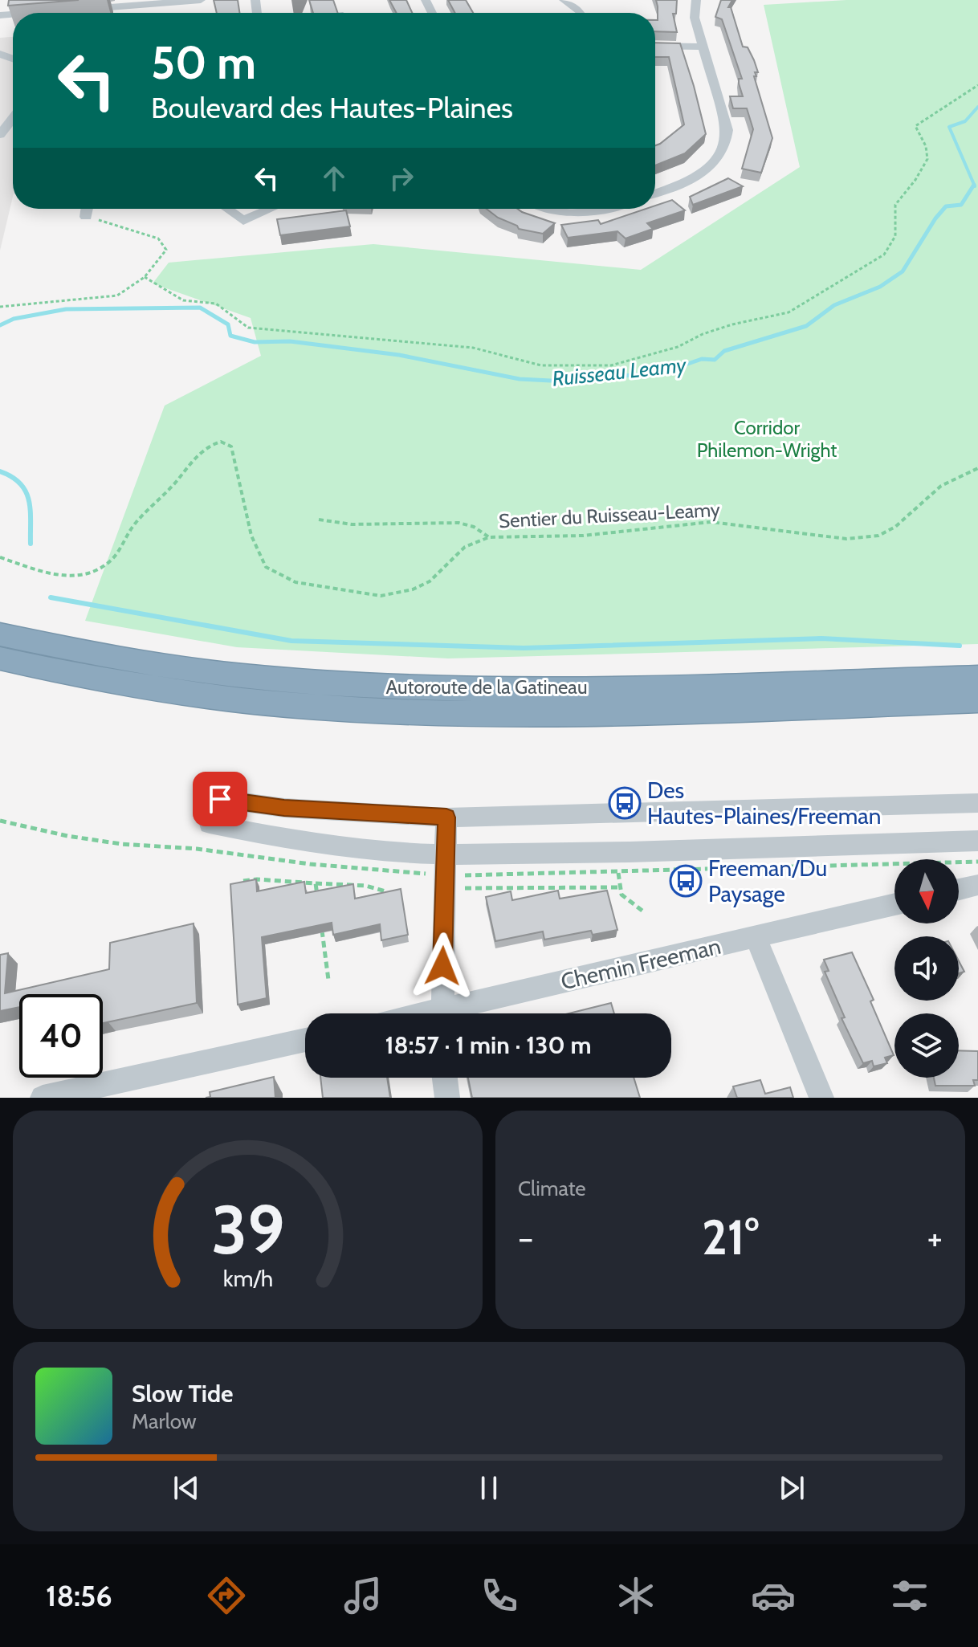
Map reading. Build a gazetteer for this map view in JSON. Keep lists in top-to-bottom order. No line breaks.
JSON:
{"streets":{"highway":["Autoroute de la Gatineau"],"street":["Chemin Freeman"],"path":["Sentier du Ruisseau-Leamy"]},"water":["Ruisseau Leamy"],"parks":["Corridor Philemon-Wright"],"places":{"bus stop":["Des Hautes-Plaines/Freeman","Freeman/Du Paysage"]},"north":"bottom","page":{"turn":["50 m","Boulevard des Hautes-Plaines"],"limit":"40","trip":"18:57 · 1 min · 130 m","tile":"Climate","heat":["−","21°","+"],"song":["Slow Tide","Marlow"],"tabs":"18:56","gauge":["39","km/h"]}}
